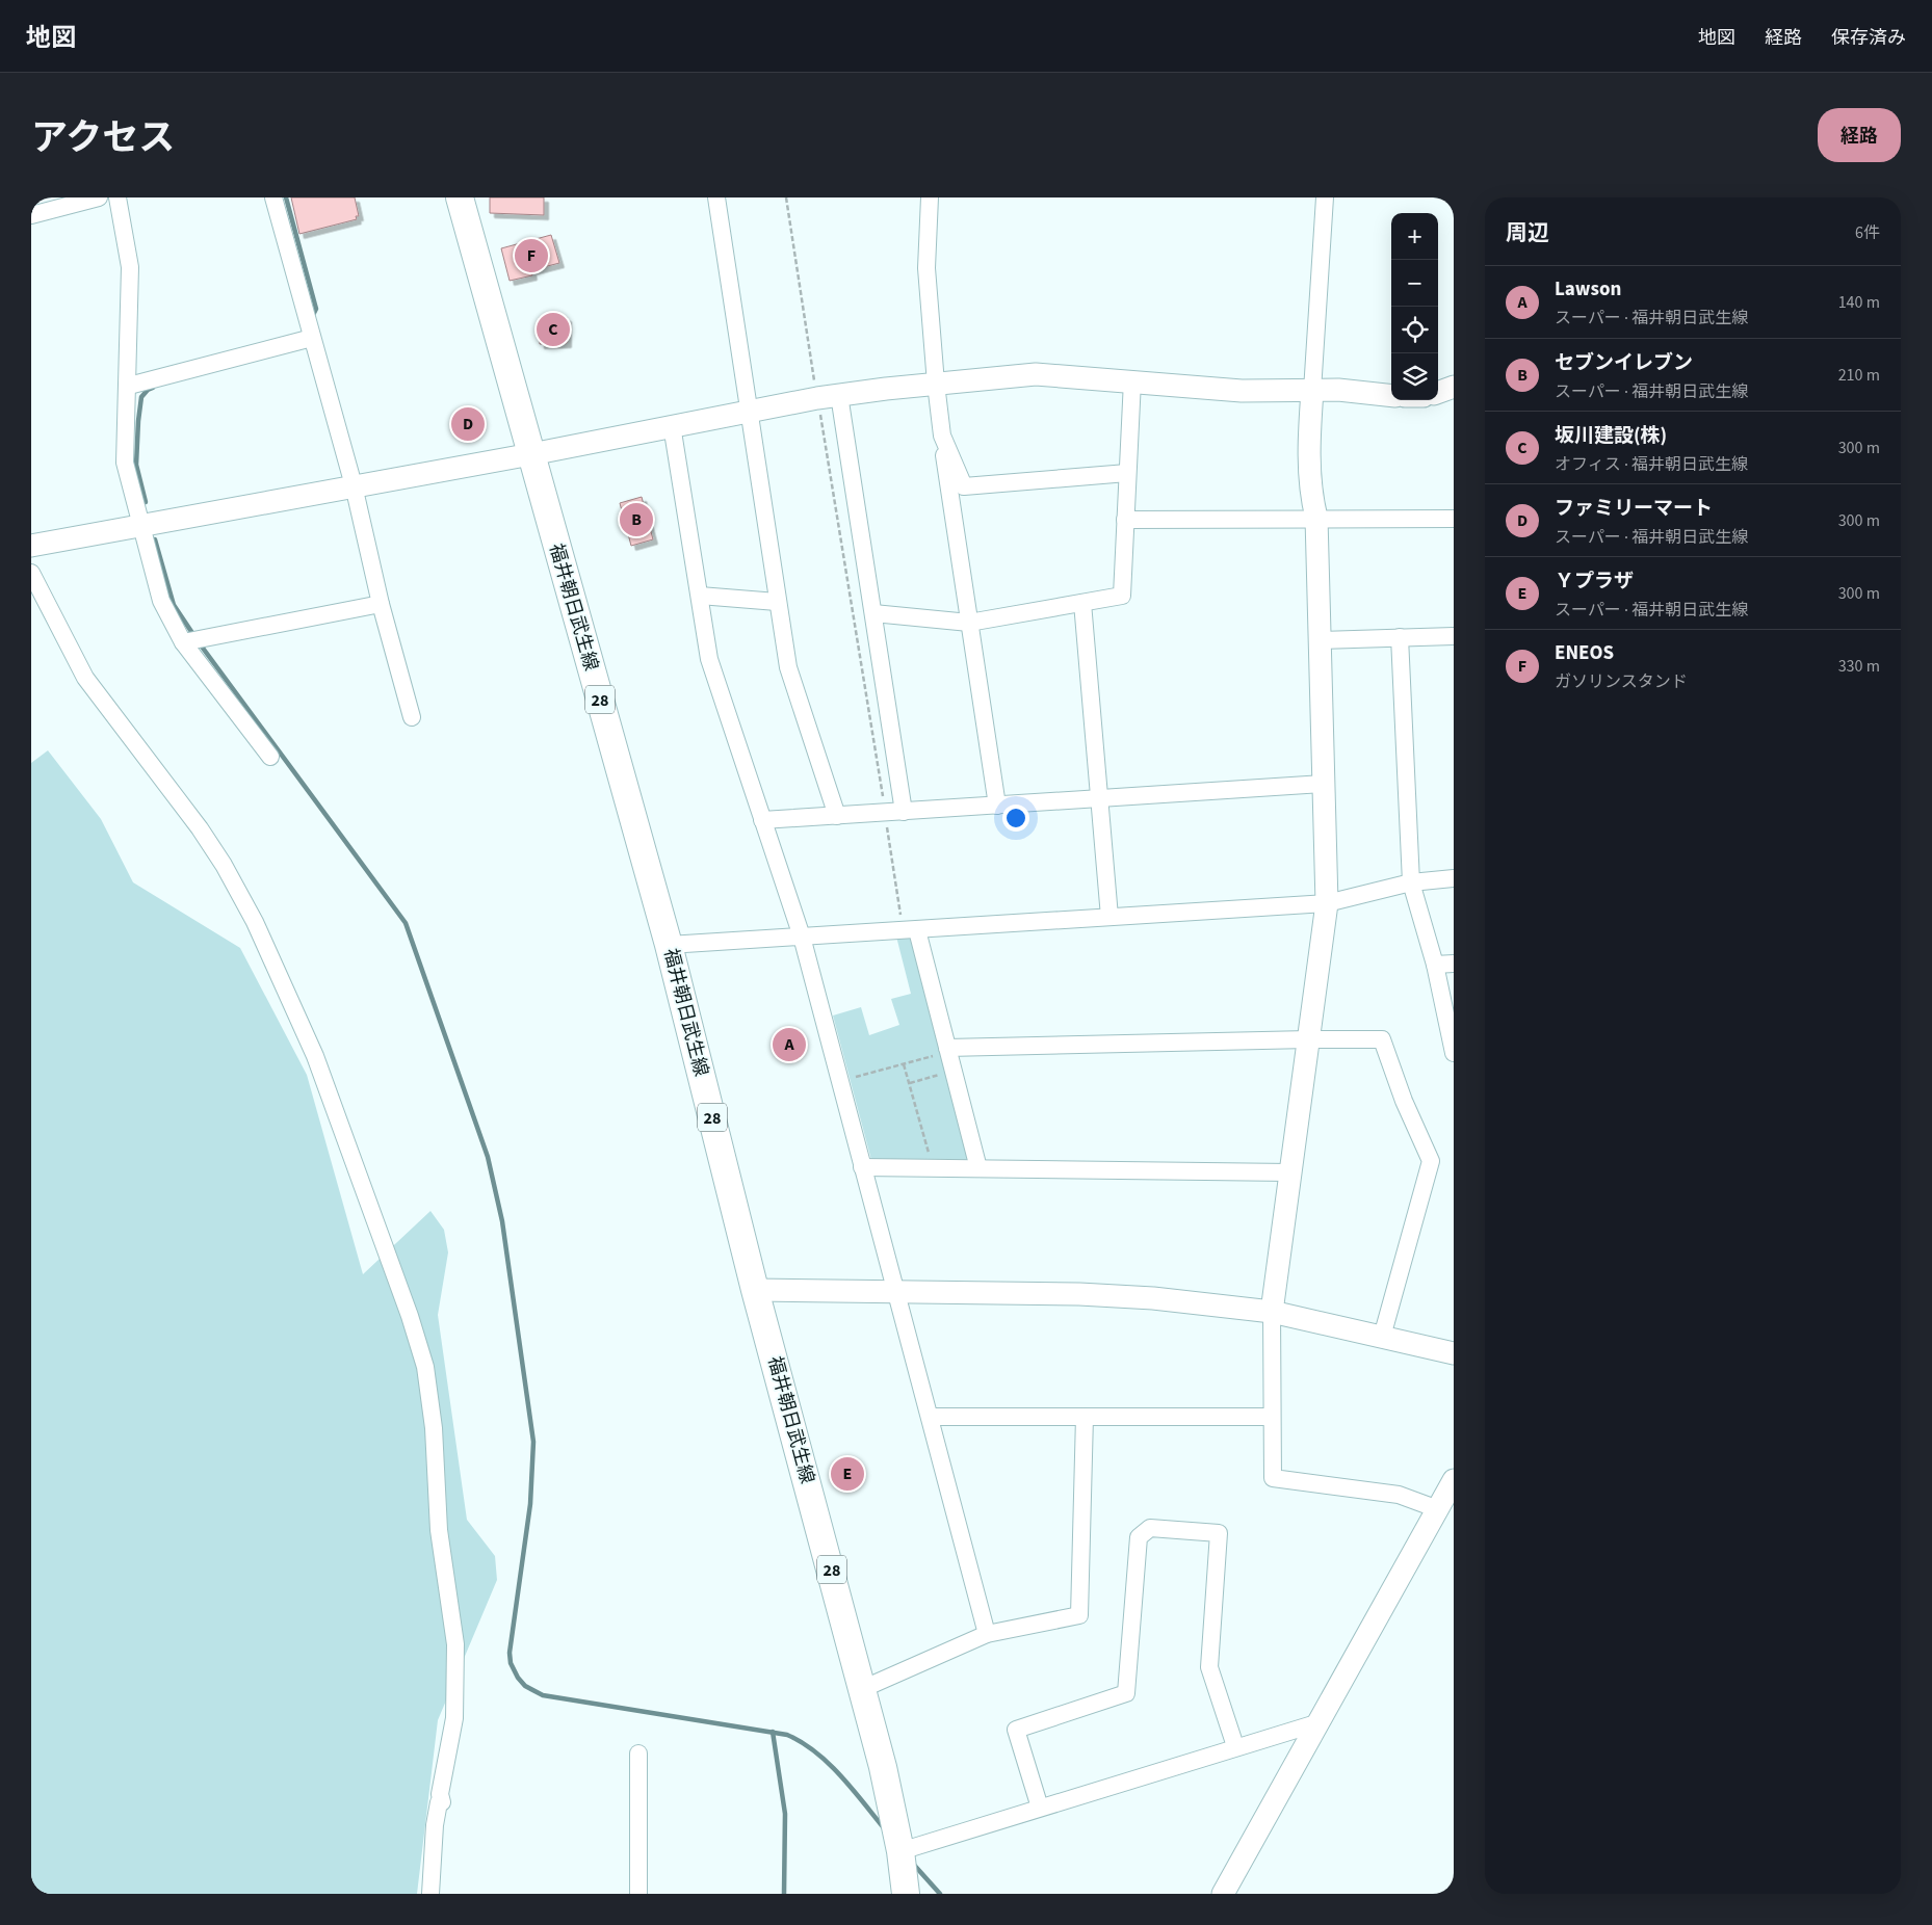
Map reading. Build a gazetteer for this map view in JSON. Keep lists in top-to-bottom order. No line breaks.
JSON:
{"streets":{"main road":["福井朝日武生線","28"]},"page":{"header":"地図","nav":["地図","経路","保存済み"],"title":"アクセス","buttons":"経路","heading":["周辺","6件"],"map_buttons":["+","−"],"pins":["F","C","D","B","A","E"],"list":[{"mark":"A","name":"Lawson","note":"スーパー · 福井朝日武生線","value":"140 m"},{"mark":"B","name":"セブンイレブン","note":"スーパー · 福井朝日武生線","value":"210 m"},{"mark":"C","name":"坂川建設(株)","note":"オフィス · 福井朝日武生線","value":"300 m"},{"mark":"D","name":"ファミリーマート","note":"スーパー · 福井朝日武生線","value":"300 m"},{"mark":"E","name":"Ｙプラザ","note":"スーパー · 福井朝日武生線","value":"300 m"},{"mark":"F","name":"ENEOS","note":"ガソリンスタンド","value":"330 m"}]}}
